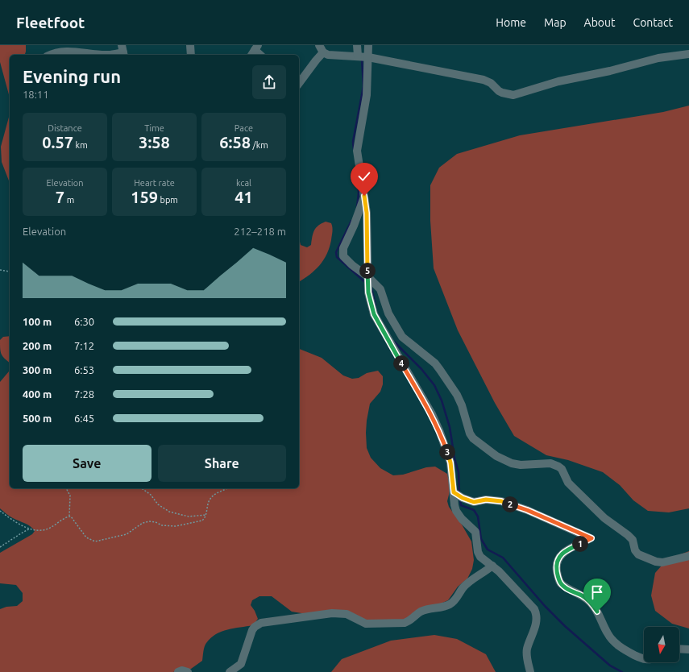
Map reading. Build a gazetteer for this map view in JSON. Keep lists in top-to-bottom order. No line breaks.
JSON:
{"north":"bottom","page":{"header":"Fleetfoot","nav":["Home","Map","About","Contact"],"heading":["Evening run","18:11"],"stats":[["Distance","0.57 km"],["Time","3:58"],["Pace","6:58 /km"],["Elevation","7 m"],["Heart rate","159 bpm"],["kcal","41"]],"chart":["Elevation","212–218 m"],"pins":["5","4","3","2","1"],"list":[{"name":"100 m","note":"6:30"},{"name":"200 m","note":"7:12"},{"name":"300 m","note":"6:53"},{"name":"400 m","note":"7:28"},{"name":"500 m","note":"6:45"}],"buttons":["Save","Share"]}}
